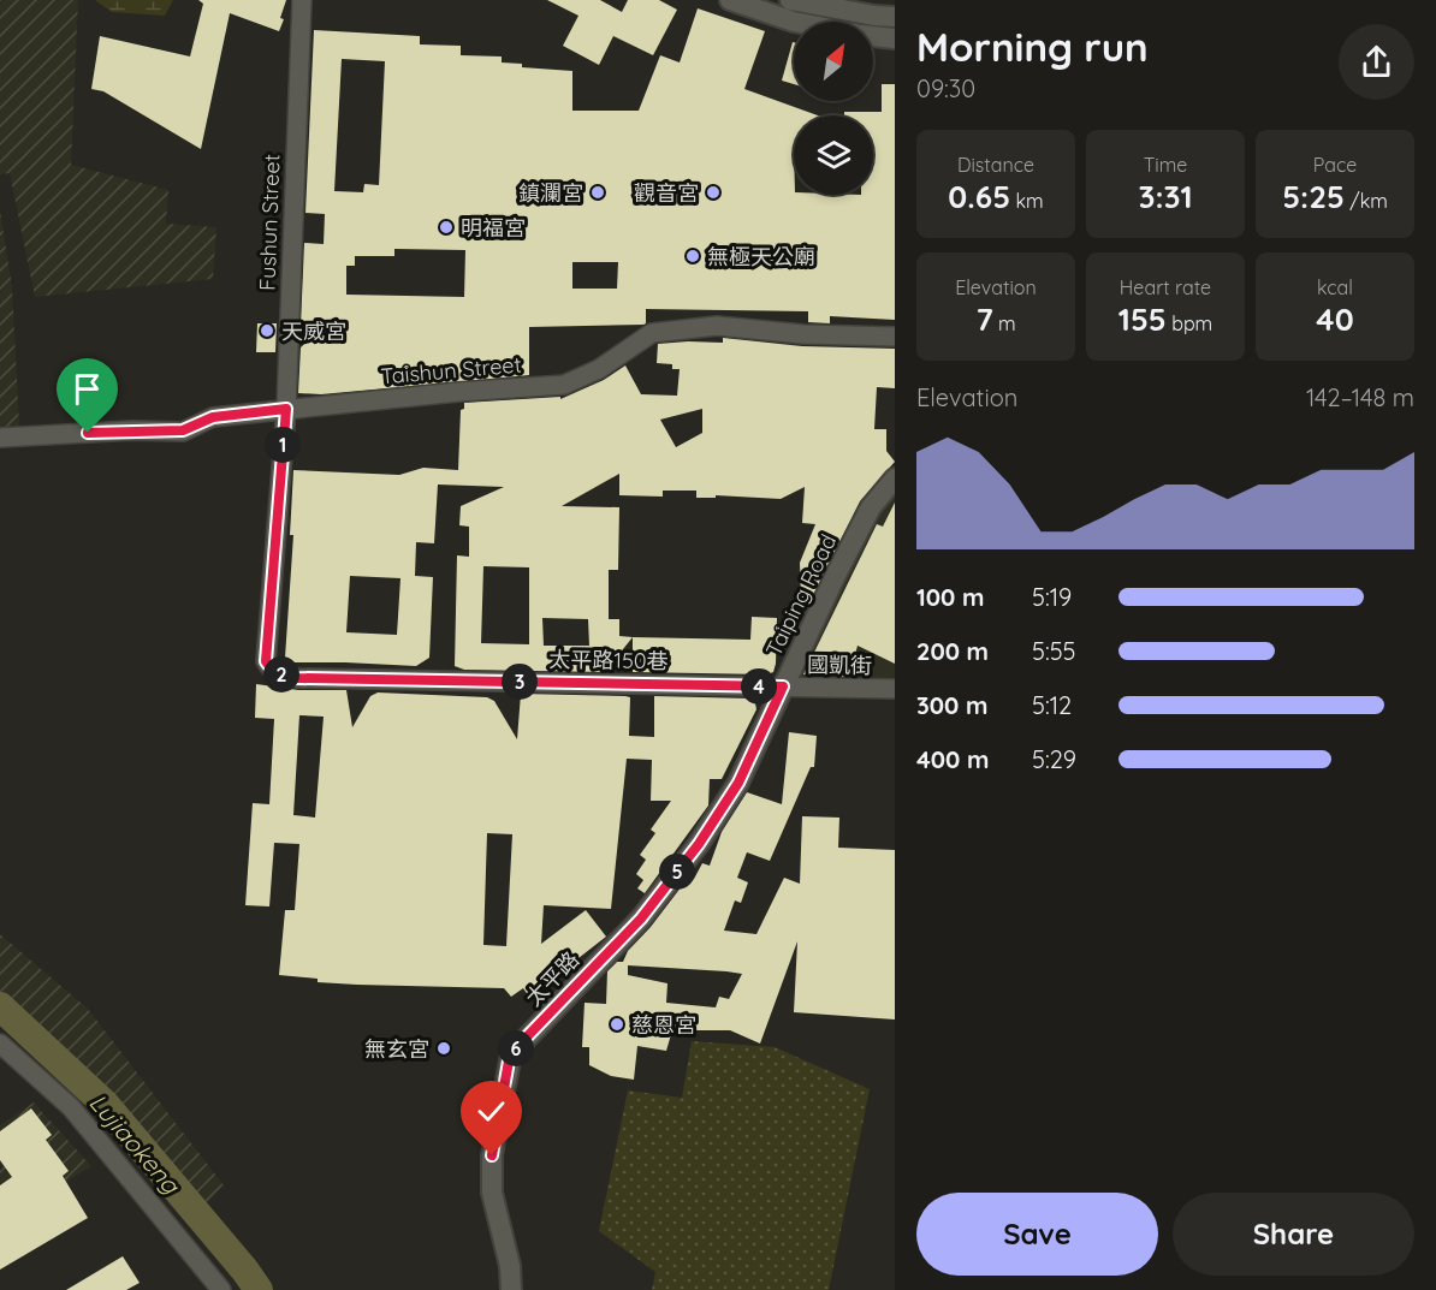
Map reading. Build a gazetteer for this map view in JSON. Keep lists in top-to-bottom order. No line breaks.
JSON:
{"streets":{"street":["Fushun Street","Taishun Street","Taiping Road","太平路150巷","國凱街","太平路"]},"crossings":[["Fushun Street","Taishun Street"],["Fushun Street","太平路150巷"],["Taiping Road","太平路150巷"],["Taiping Road","國凱街"],["Taiping Road","太平路"],["太平路150巷","國凱街"],["太平路150巷","太平路"],["國凱街","太平路"]],"water":["Lujiaokeng"],"places":["鎮瀾宮","觀音宮","明福宮","無極天公廟","天威宮","慈恩宮","無玄宮"],"north":"top right","page":{"heading":["Morning run","09:30"],"stats":[["Distance","0.65 km"],["Time","3:31"],["Pace","5:25 /km"],["Elevation","7 m"],["Heart rate","155 bpm"],["kcal","40"]],"chart":["Elevation","142–148 m"],"pins":["1","2","3","4","5","6"],"list":[{"name":"100 m","note":"5:19"},{"name":"200 m","note":"5:55"},{"name":"300 m","note":"5:12"},{"name":"400 m","note":"5:29"}],"buttons":["Save","Share"]}}
